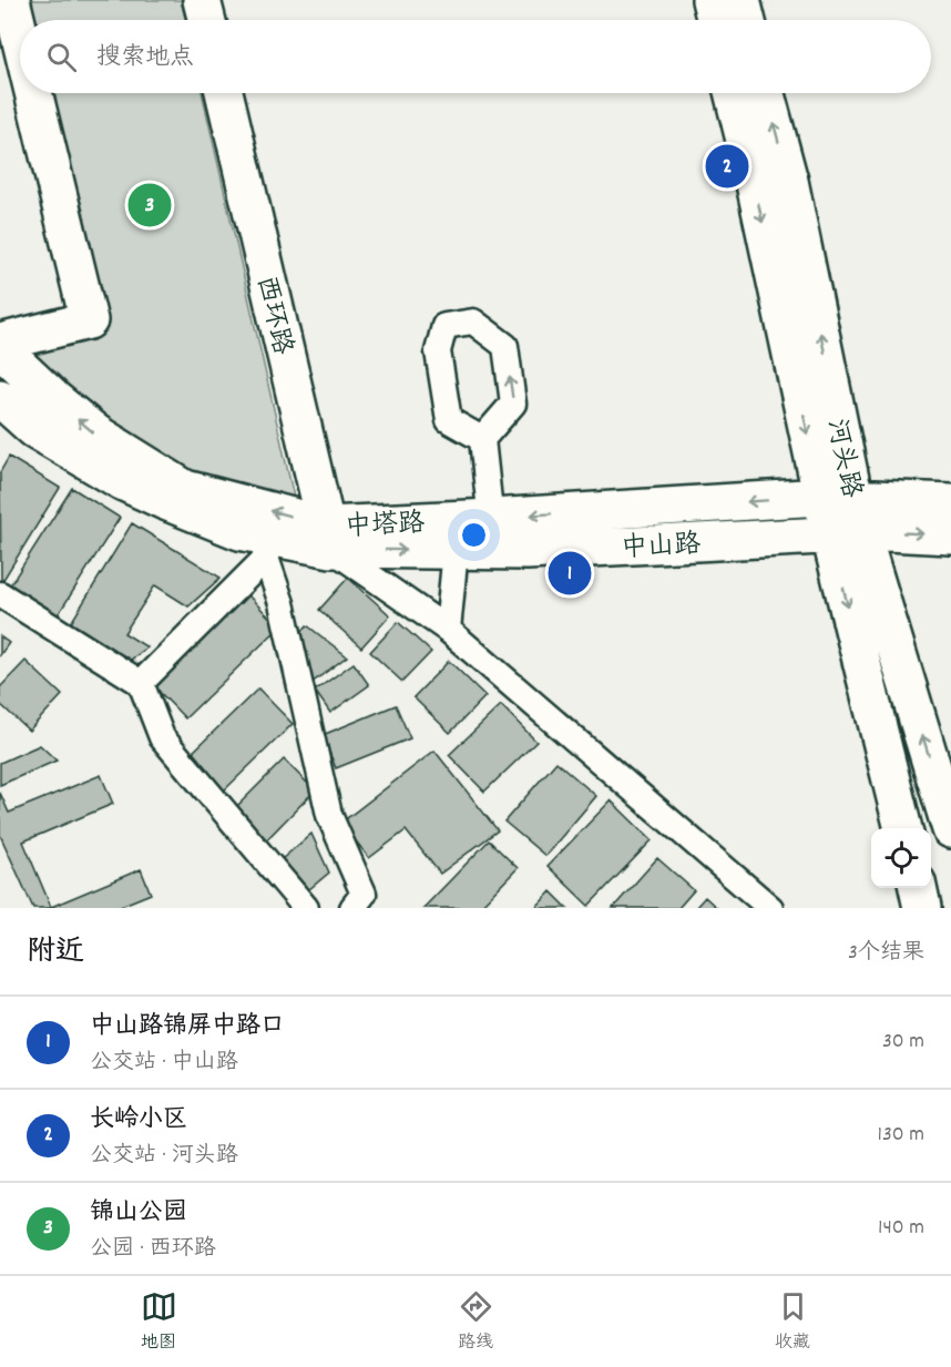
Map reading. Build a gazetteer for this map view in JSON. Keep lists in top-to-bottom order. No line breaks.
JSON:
{"streets":{"main road":["西环路","河头路","中塔路","中山路"]},"crossings":[["西环路","中塔路"],["西环路","中山路"],["河头路","中塔路"],["河头路","中山路"],["中塔路","中山路"]],"one_way":["中山路"],"page":{"search":"搜索地点","pins":["2","3","1"],"heading":["附近","3个结果"],"list":[{"mark":"1","name":"中山路锦屏中路口","note":"公交站 · 中山路","value":"30 m"},{"mark":"2","name":"长岭小区","note":"公交站 · 河头路","value":"130 m"},{"mark":"3","name":"锦山公园","note":"公园 · 西环路","value":"140 m"}],"nav":["地图","路线","收藏"]}}
